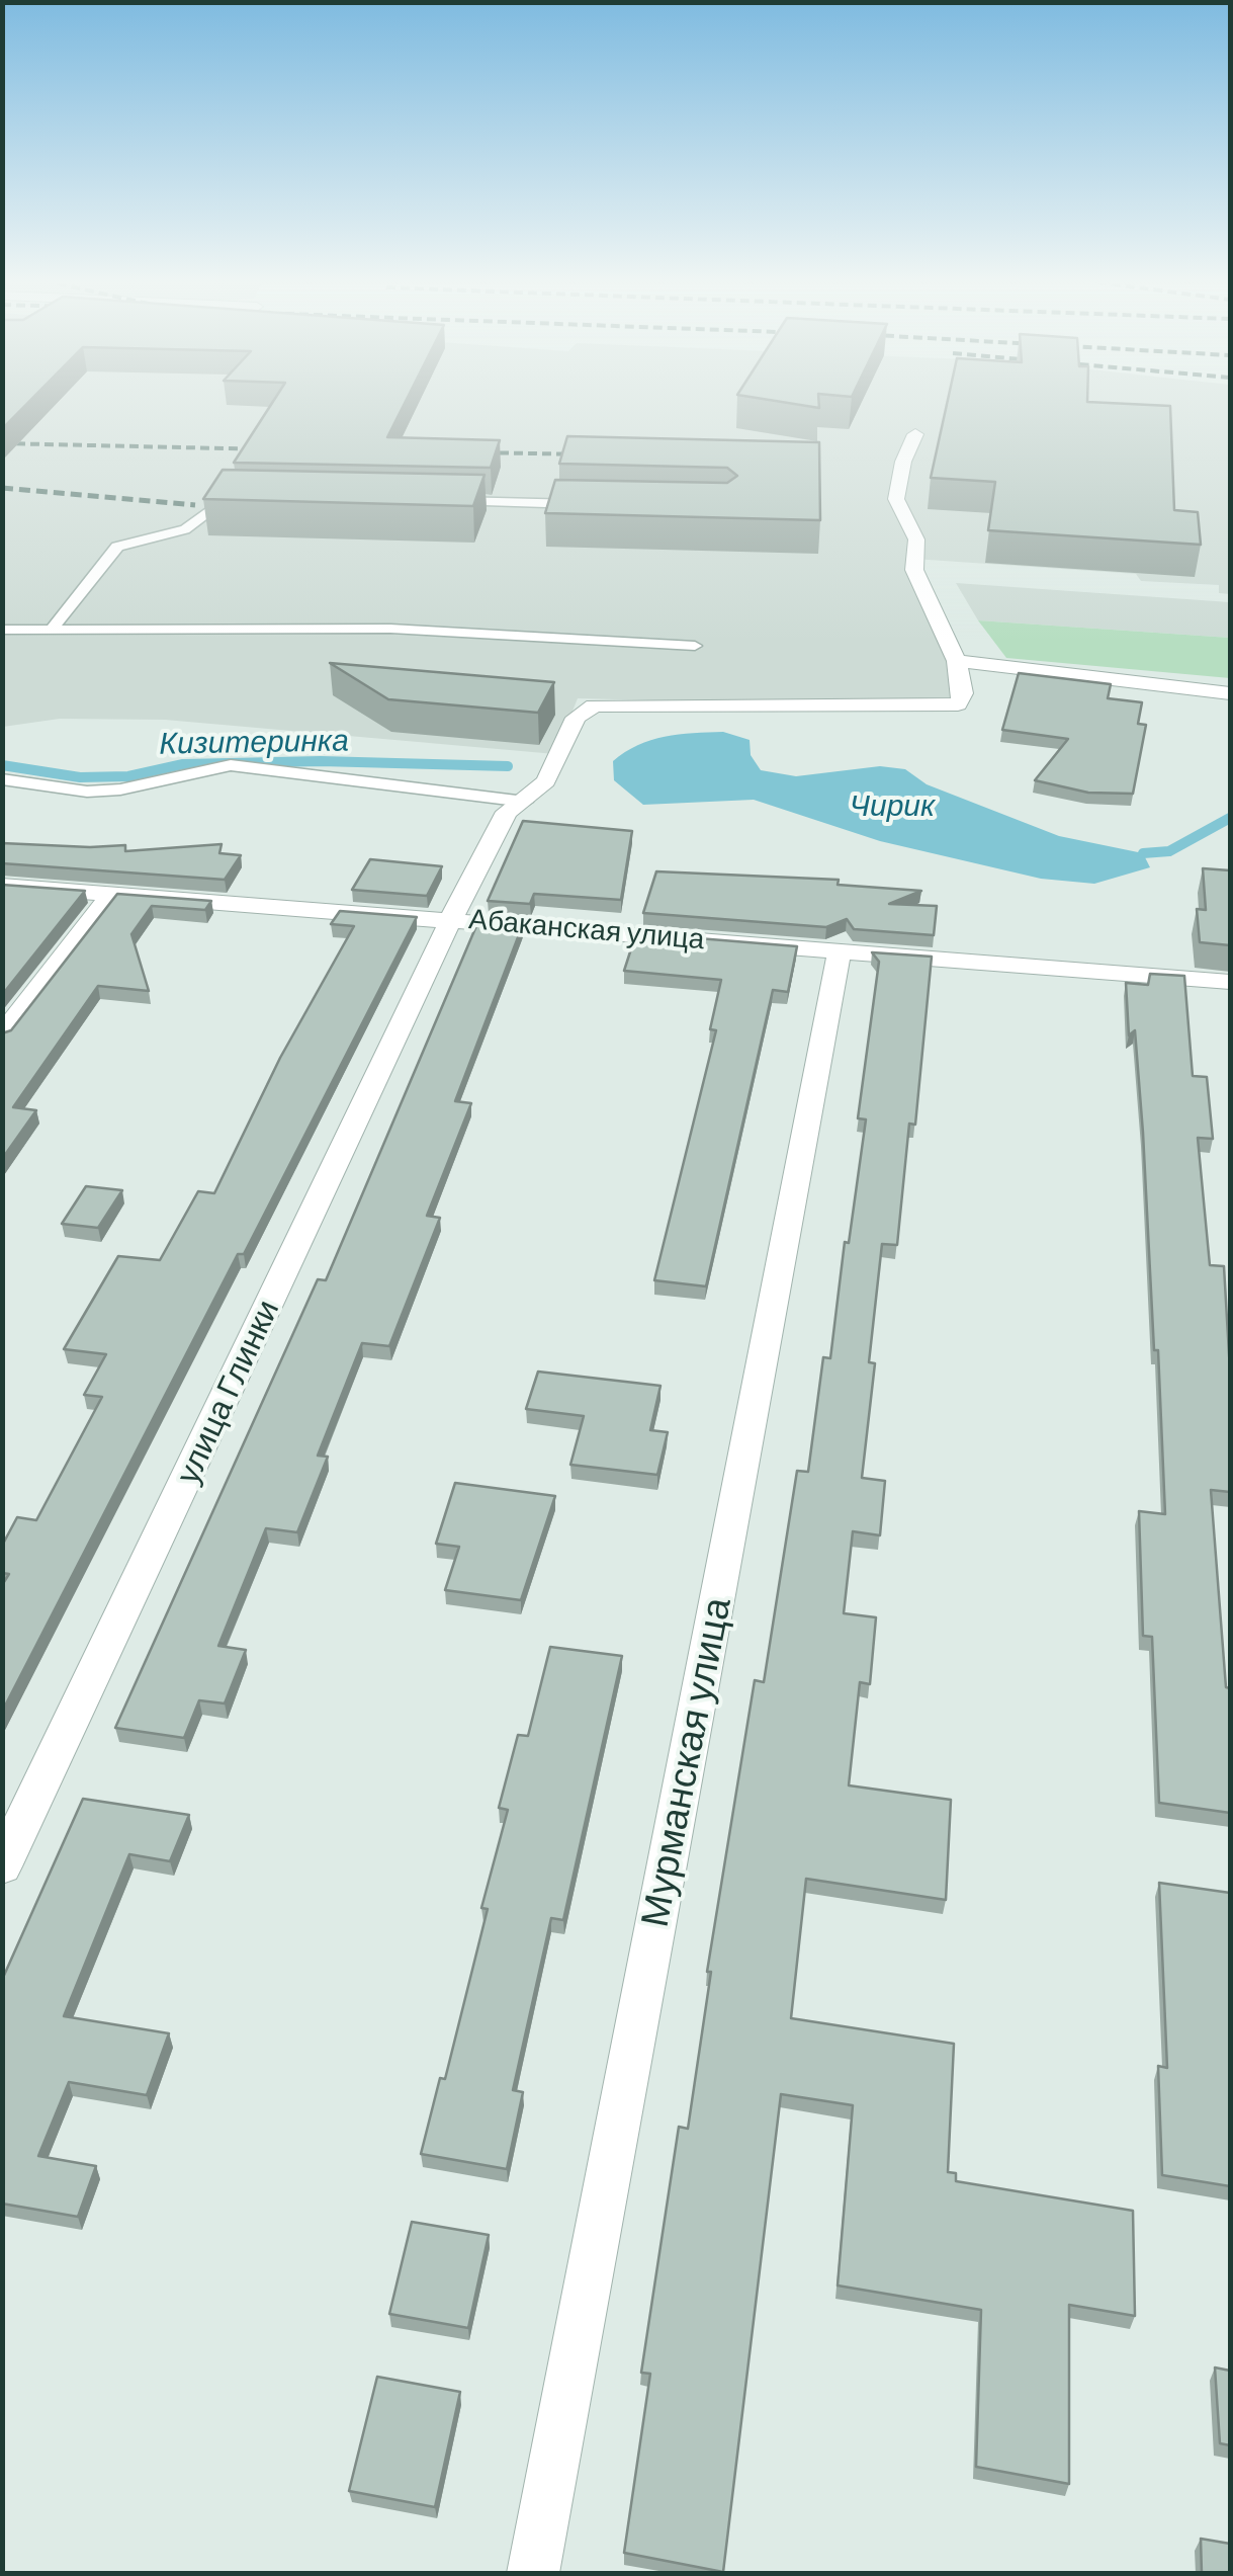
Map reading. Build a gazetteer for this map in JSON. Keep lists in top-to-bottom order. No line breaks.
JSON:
{"streets":{"street":["Абаканская улица","улица Глинки","Мурманская улица"]},"crossings":[["Абаканская улица","улица Глинки"],["Абаканская улица","Мурманская улица"]],"water":["Кизитеринка","Чирик"]}
